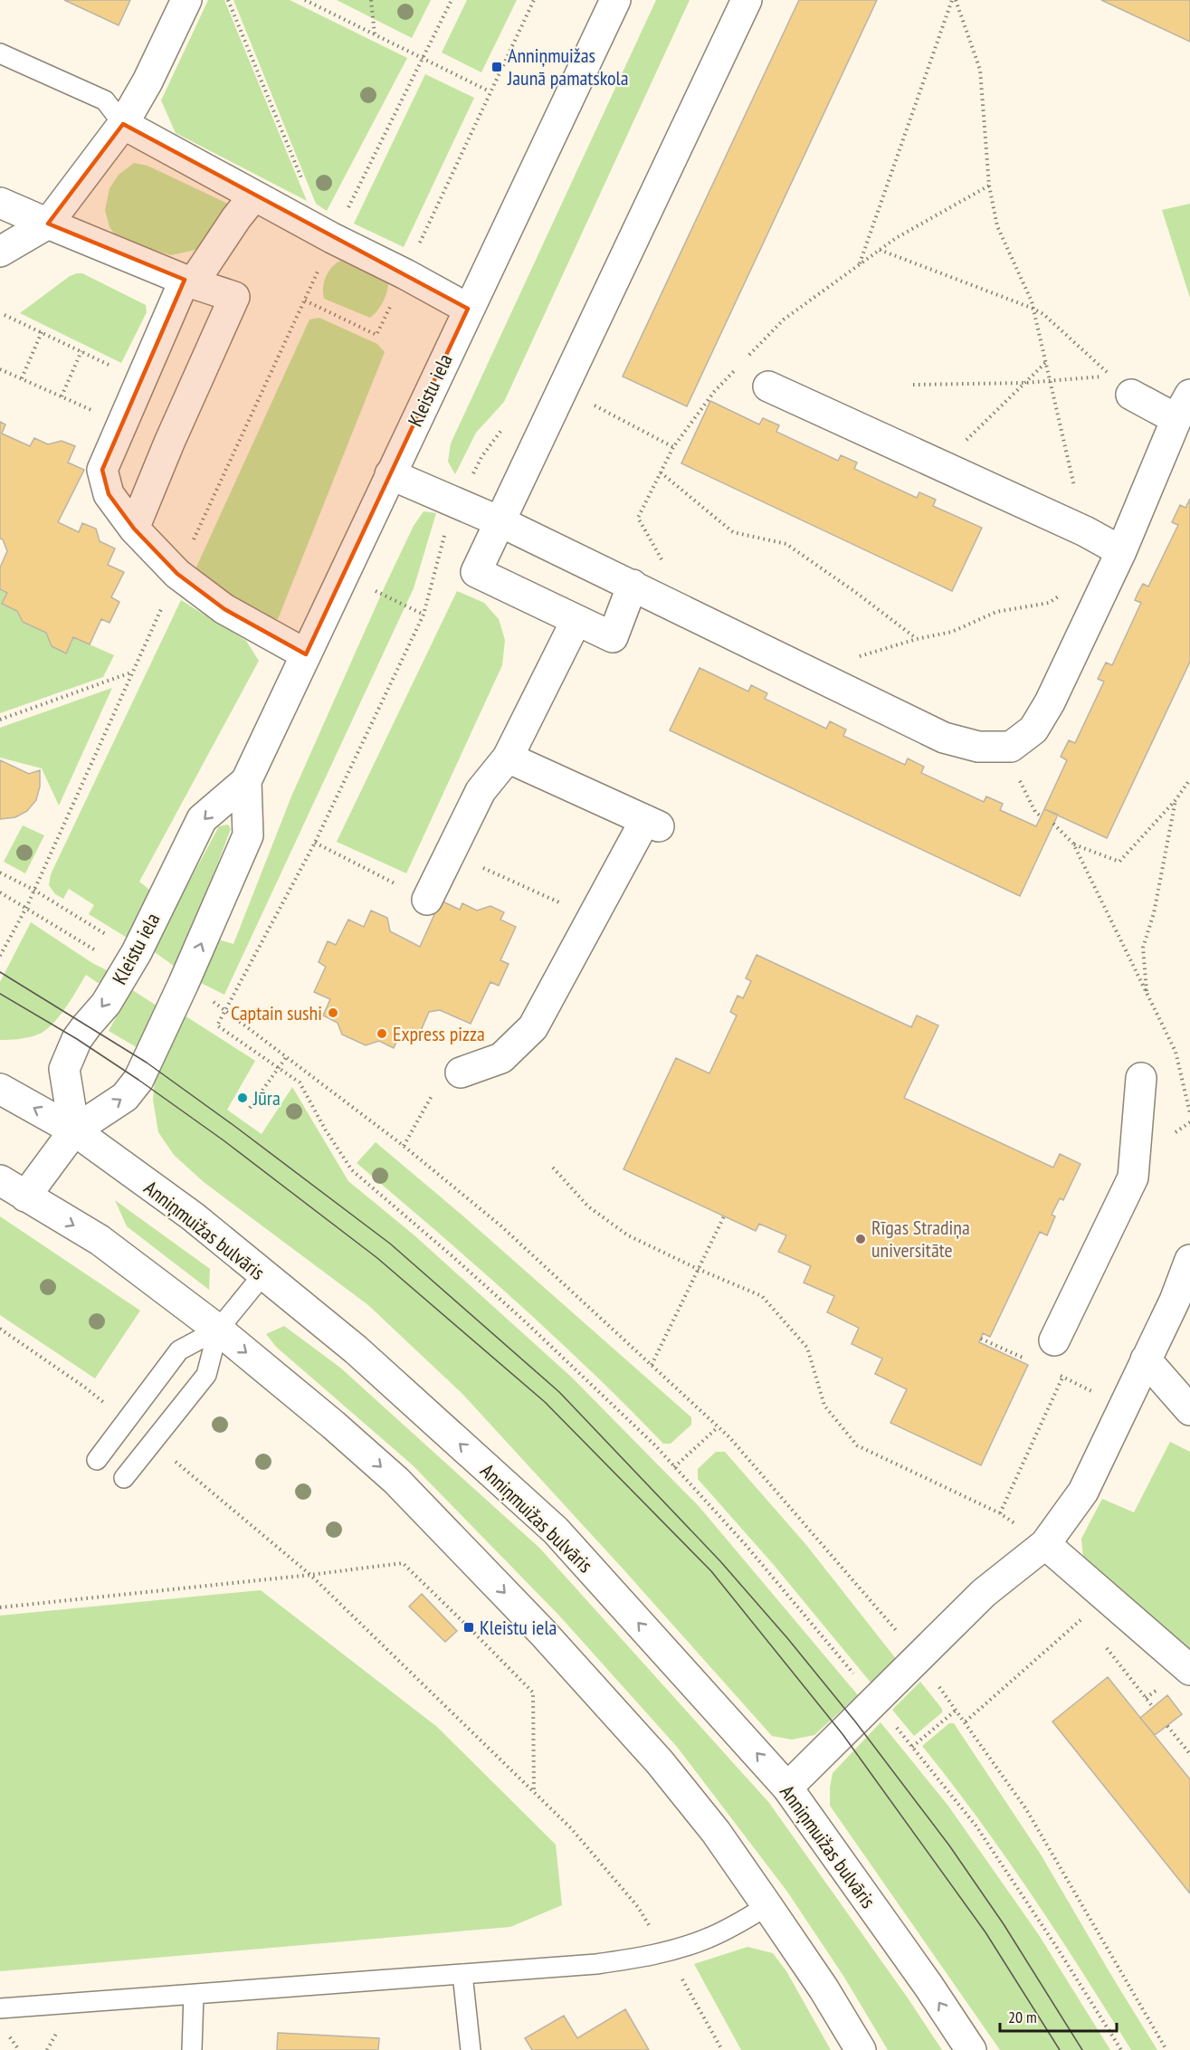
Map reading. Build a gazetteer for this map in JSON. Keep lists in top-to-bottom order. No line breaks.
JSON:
{"streets":{"street":["Kleistu iela","Anniņmuižas bulvāris"]},"crossings":[["Kleistu iela","Anniņmuižas bulvāris"]],"places":{"transit":["Anniņmuižas Jaunā pamatskola","Kleistu iela"],"other":["Captain sushi","Express pizza","Jūra","Rīgas Stradiņa universitāte"]},"scale_bar":"20 m"}
